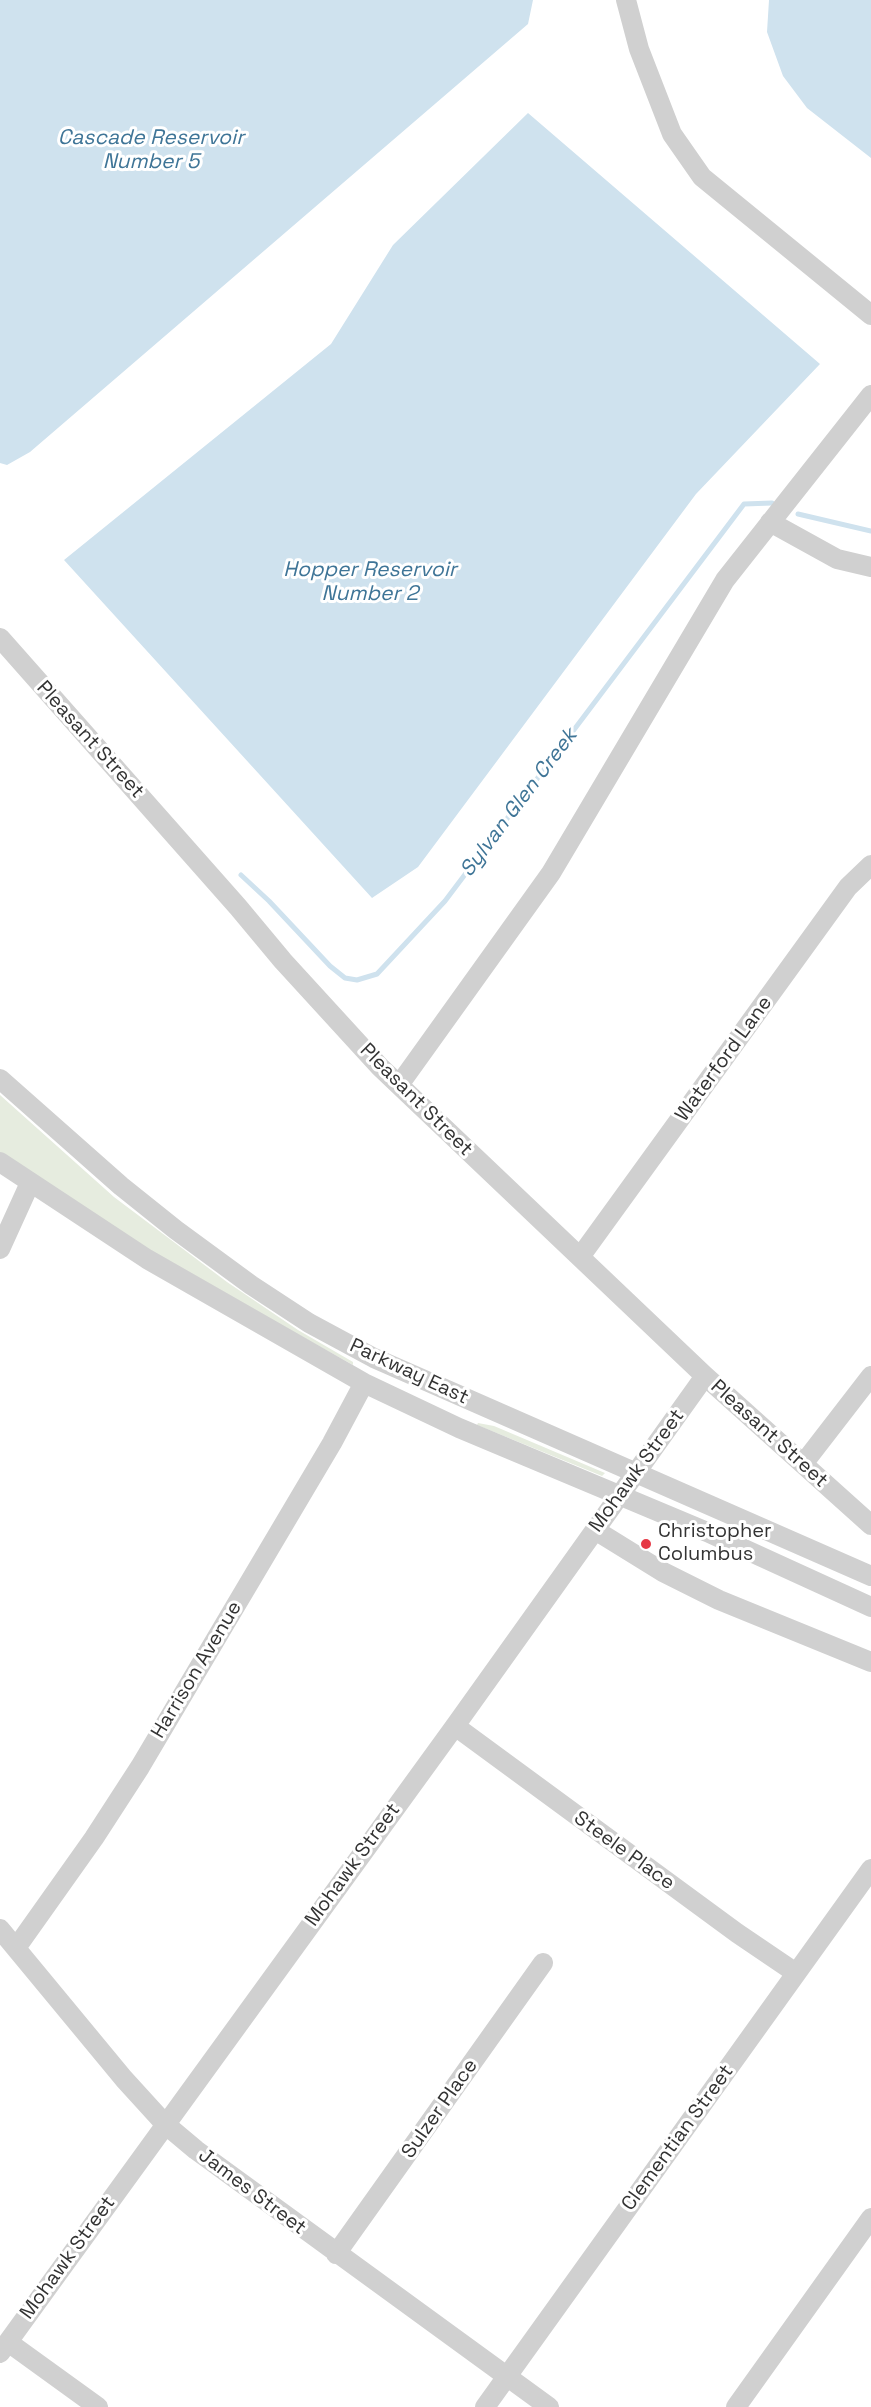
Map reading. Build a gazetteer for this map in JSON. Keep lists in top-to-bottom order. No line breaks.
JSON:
{"streets":{"street":["Pleasant Street","Waterford Lane","Parkway East","Mohawk Street","Harrison Avenue","Steele Place","Sulzer Place","Clementian Street","James Street"]},"crossings":[["Pleasant Street","Waterford Lane"],["Pleasant Street","Mohawk Street"],["Parkway East","Mohawk Street"],["Parkway East","Harrison Avenue"],["Mohawk Street","Steele Place"],["Mohawk Street","James Street"],["Harrison Avenue","James Street"],["Steele Place","Clementian Street"],["Sulzer Place","James Street"],["Clementian Street","James Street"]],"water":["Cascade Reservoir Number 5","Hopper Reservoir Number 2","Sylvan Glen Creek"],"places":["Christopher Columbus"]}
